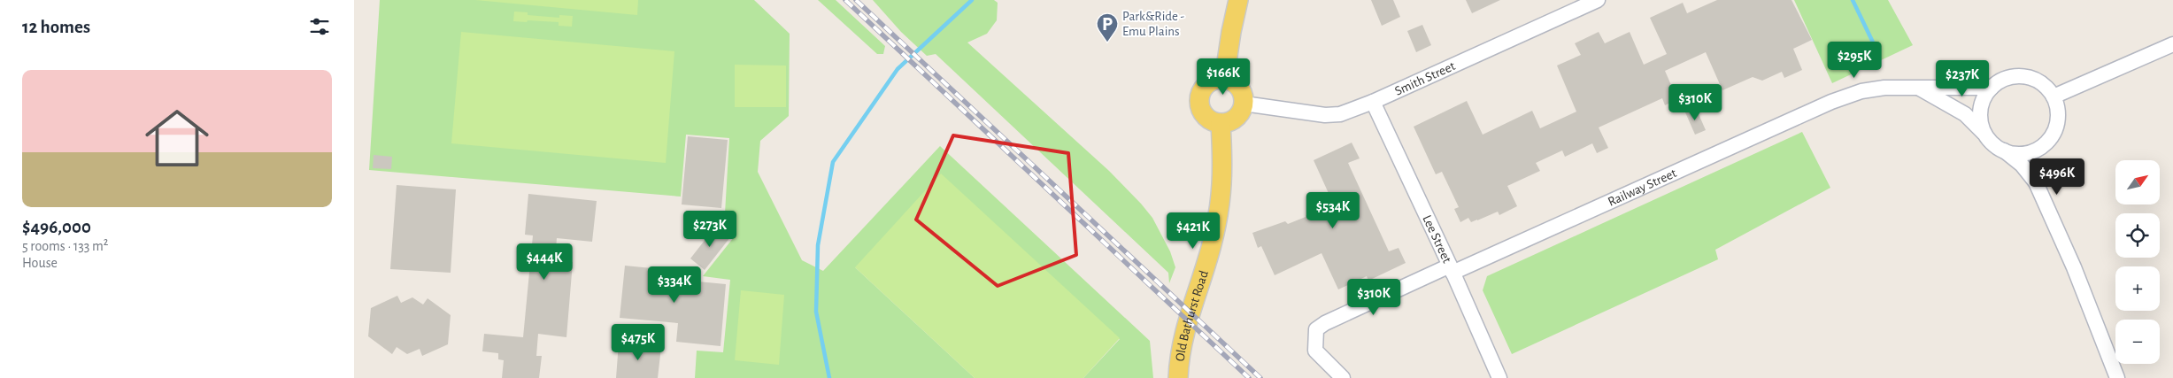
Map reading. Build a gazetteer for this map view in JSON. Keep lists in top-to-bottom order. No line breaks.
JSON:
{"streets":{"main road":["Old Bathurst Road"],"street":["Smith Street","Railway Street","Lee Street"]},"crossings":[["Smith Street","Lee Street"],["Smith Street","Old Bathurst Road"],["Railway Street","Lee Street"]],"places":{"parking":["Park&Ride - Emu Plains"]},"north":"top right","page":{"heading":"12 homes","price":["$295K","$166K","$237K","$310K","$496K","$534K","$273K","$421K","$444K","$334K","$310K","$475K"],"list":[{"name":"$496,000","note":"5 rooms · 133 m² · House"}],"map_buttons":["+","−"]}}
